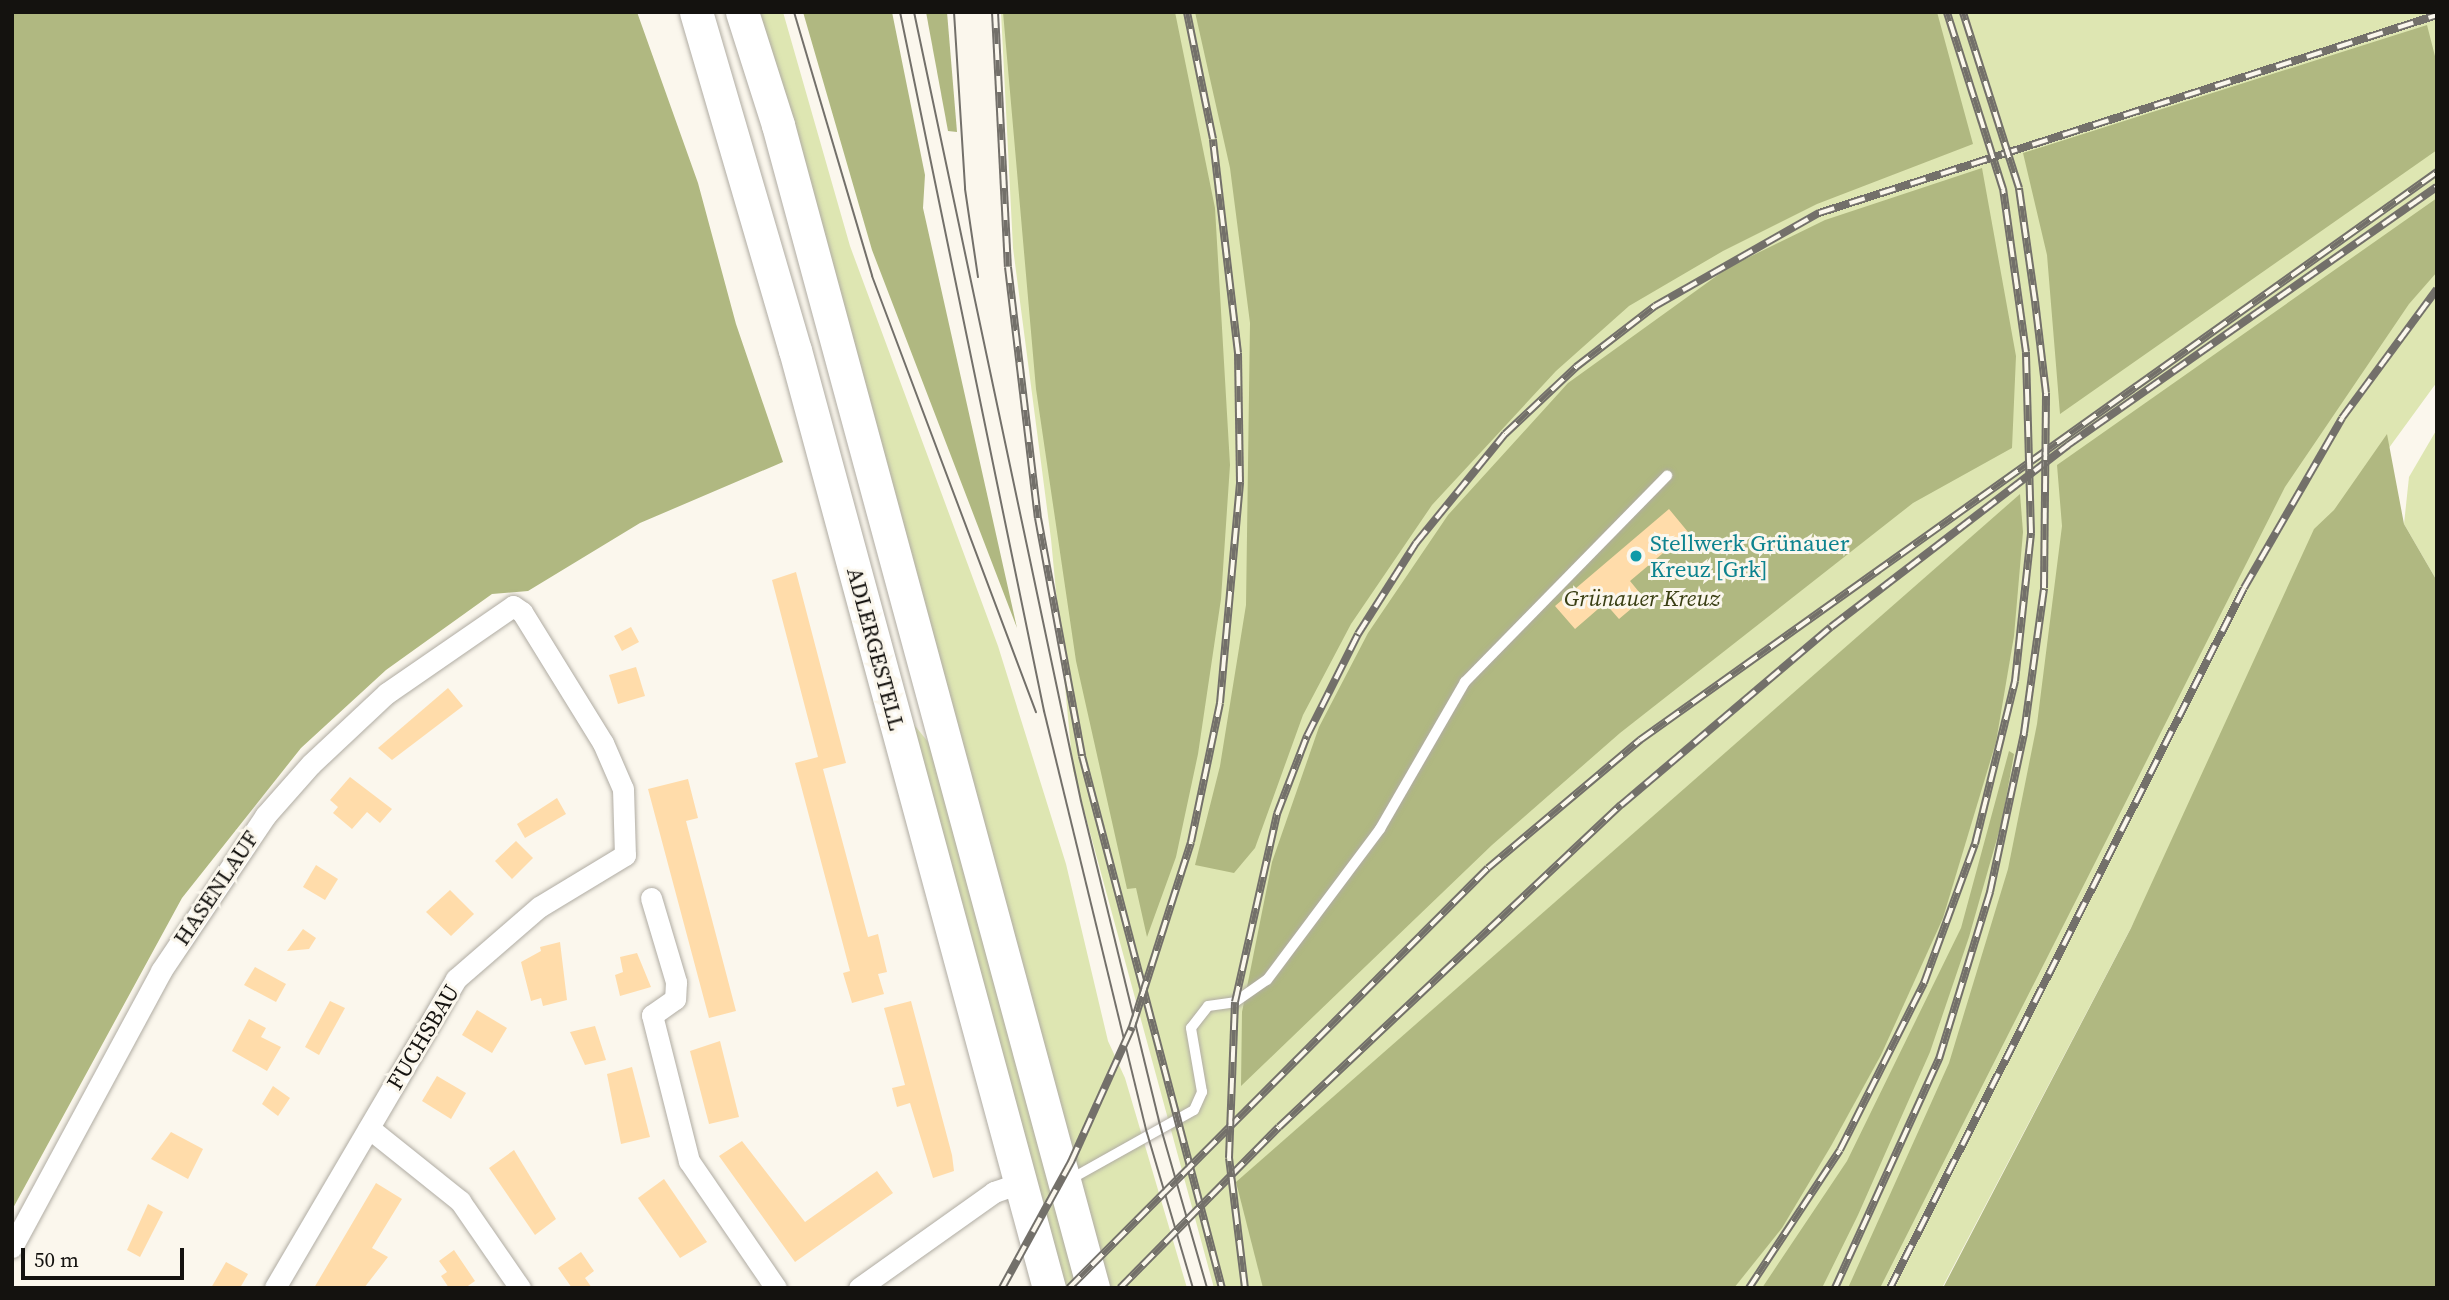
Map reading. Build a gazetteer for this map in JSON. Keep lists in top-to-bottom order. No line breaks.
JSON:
{"streets":{"main road":["ADLERGESTELL"],"street":["HASENLAUF","FUCHSBAU"]},"crossings":[["HASENLAUF","FUCHSBAU"]],"parks":["Grünauer Kreuz"],"places":["Stellwerk Grünauer Kreuz [Grk]"],"scale_bar":"50 m"}
